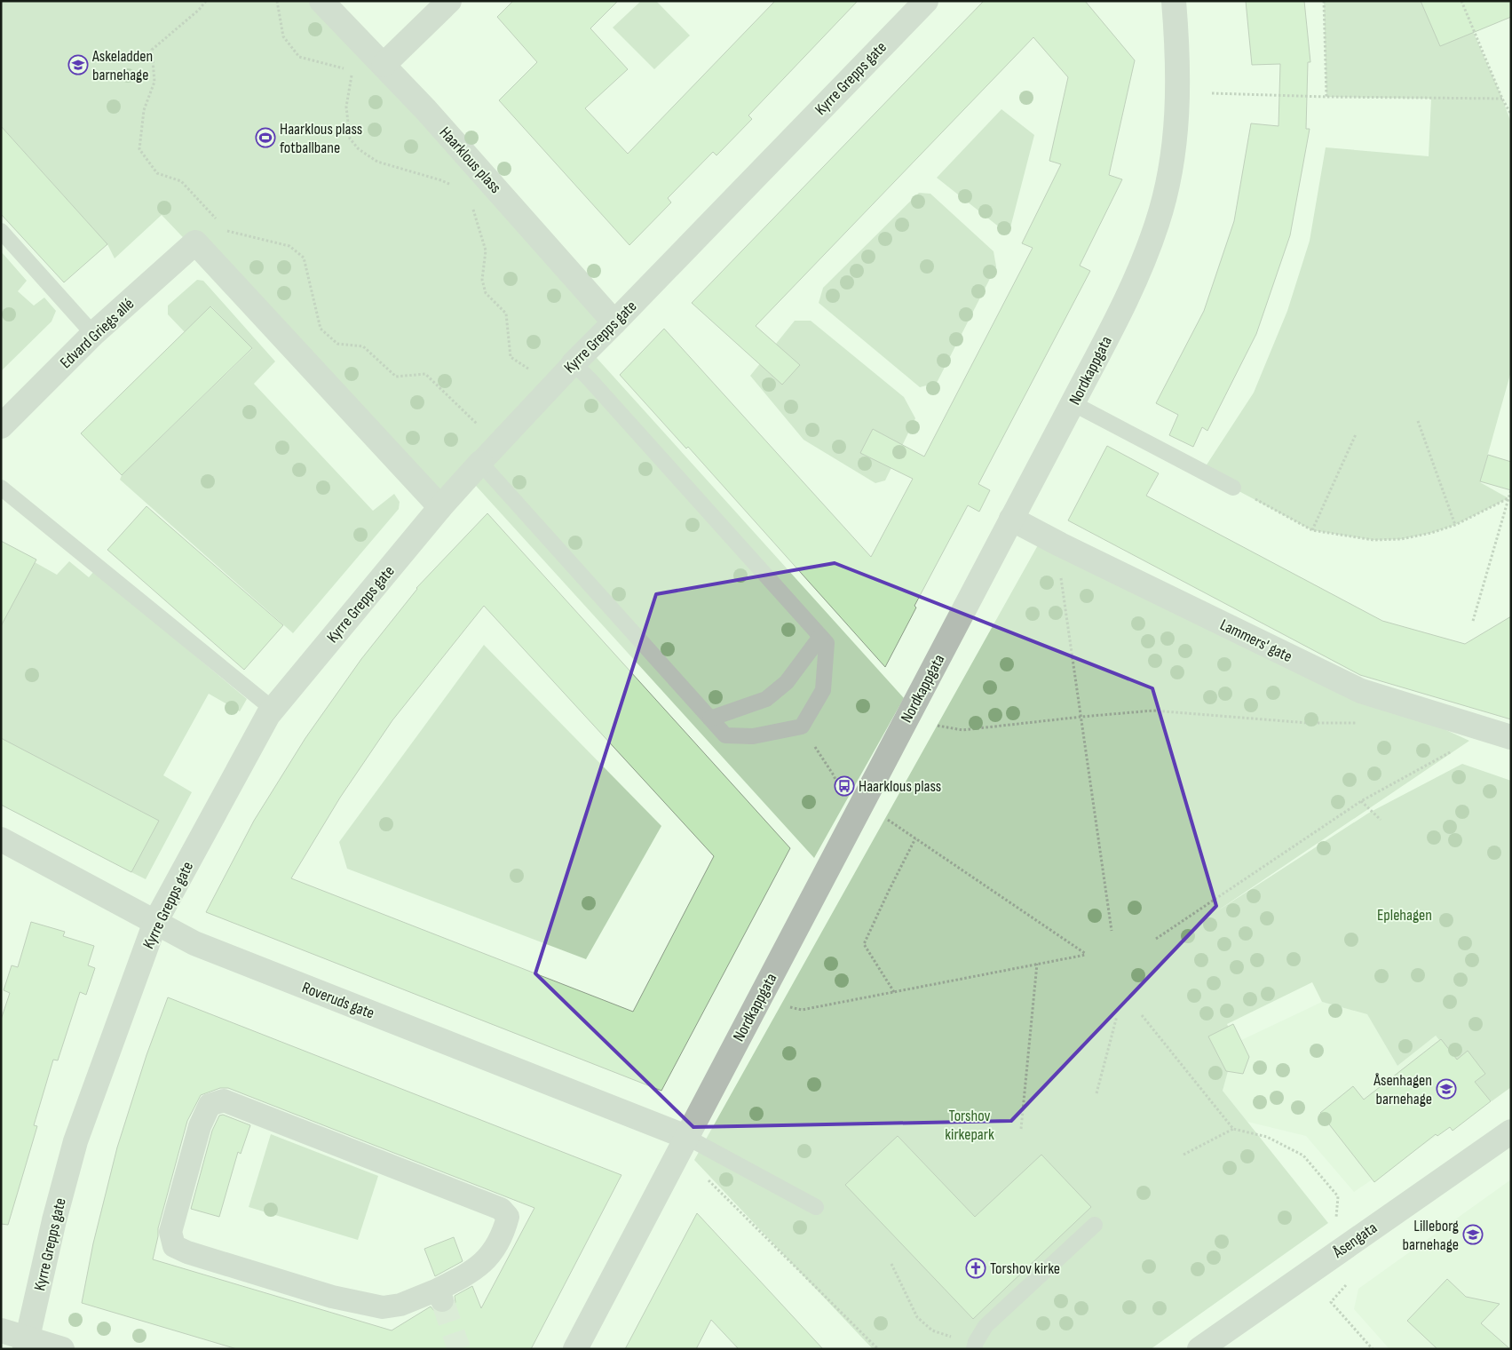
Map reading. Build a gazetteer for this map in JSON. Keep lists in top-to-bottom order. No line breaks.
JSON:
{"streets":{"street":["Kyrre Grepps gate","Haarklous plass","Edvard Griegs allé","Nordkappgata","Lammers' gate","Roveruds gate","Åsengata"]},"crossings":[["Kyrre Grepps gate","Haarklous plass"],["Kyrre Grepps gate","Edvard Griegs allé"],["Kyrre Grepps gate","Roveruds gate"],["Nordkappgata","Lammers' gate"],["Nordkappgata","Roveruds gate"]],"parks":["Eplehagen","Torshov kirkepark"],"places":{"school or university":["Askeladden barnehage","Åsenhagen barnehage","Lilleborg barnehage"],"sports":["Haarklous plass fotballbane"],"bus stop":["Haarklous plass"],"church":["Torshov kirke"]}}
